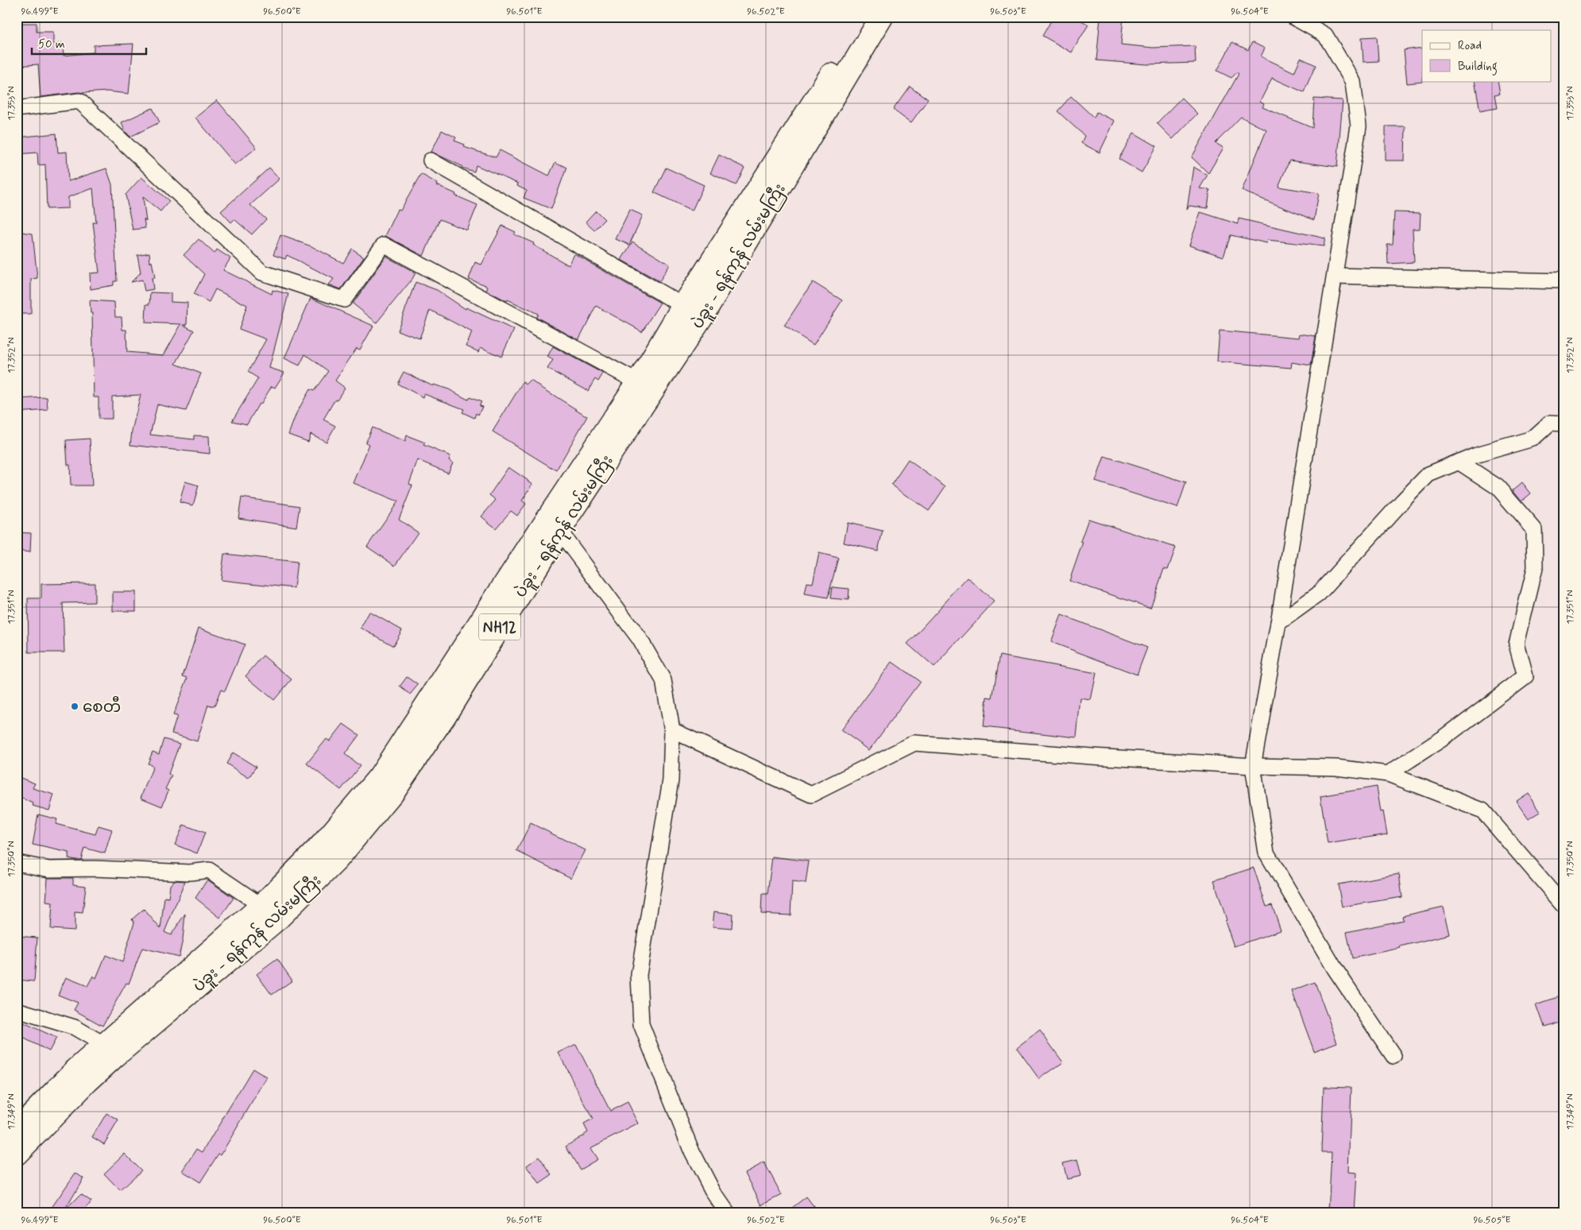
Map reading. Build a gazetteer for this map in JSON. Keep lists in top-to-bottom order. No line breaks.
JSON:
{"streets":{"highway":["ပဲခူး - ရန်ကုန် လမ်းမကြီး","NH12"]},"places":["စေတီ"],"legend":["Road","Building"],"scale_bar":"50 m","coordinates":["96.499°E","96.500°E","96.501°E","96.502°E","96.503°E","96.504°E","17.353°N","17.352°N","17.351°N","17.350°N","17.349°N","96.505°E"]}
